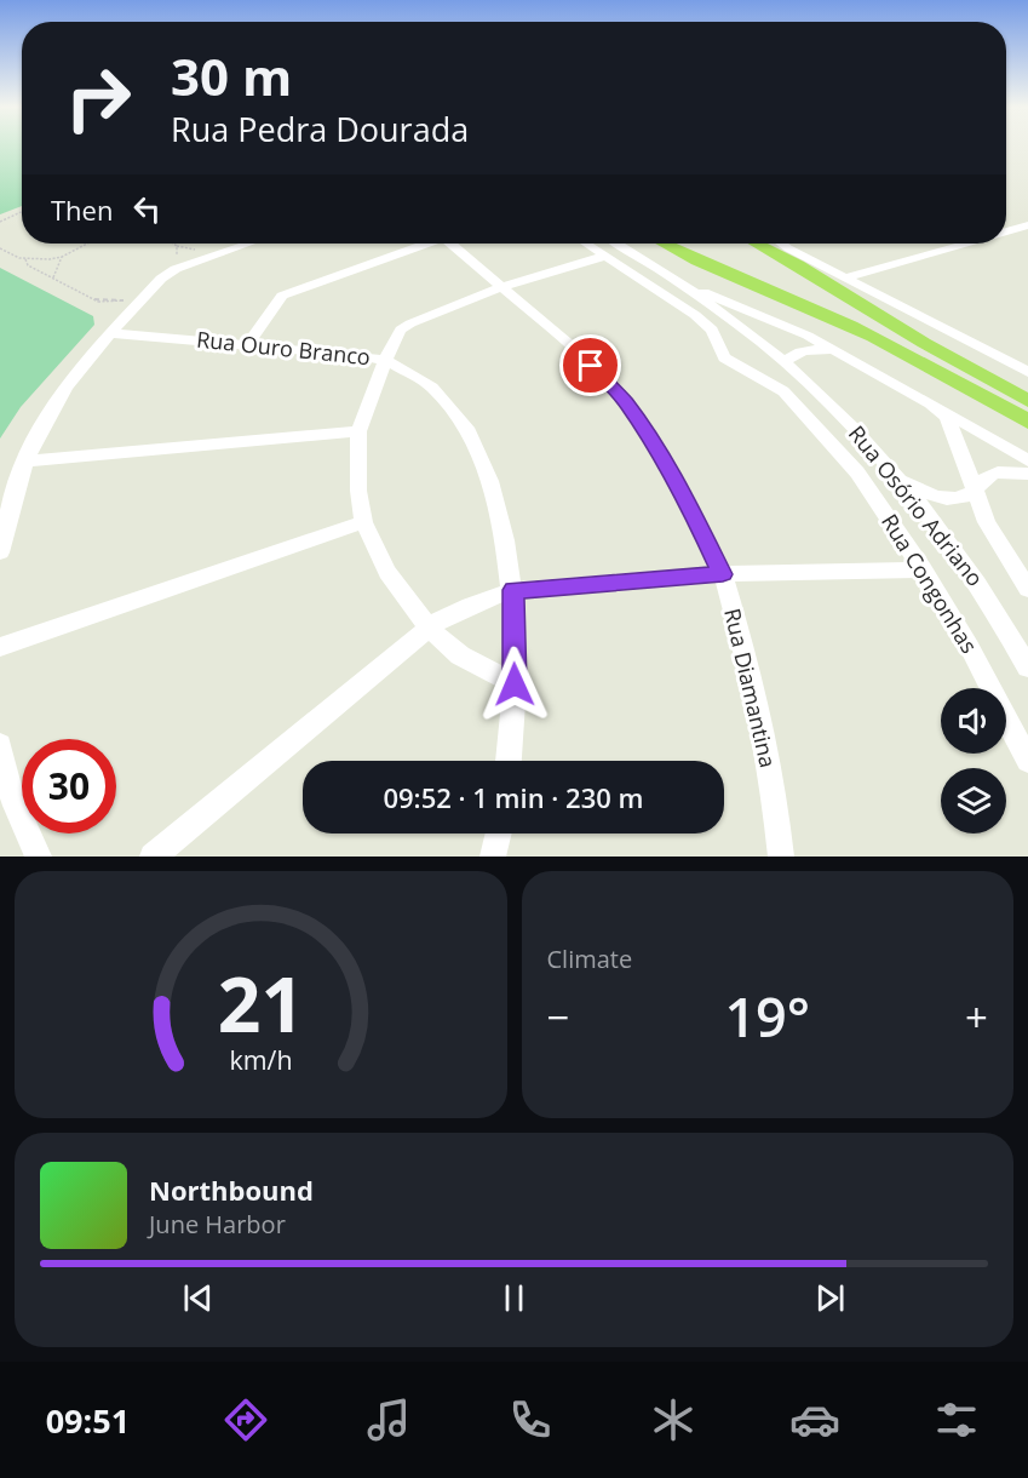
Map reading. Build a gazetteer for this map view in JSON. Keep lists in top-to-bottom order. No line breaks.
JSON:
{"streets":{"street":["Rua Ouro Branco","Rua Osório Adriano","Rua Congonhas","Rua Diamantina"]},"page":{"turn":["30 m","Rua Pedra Dourada"],"then":"Then","limit":"30","trip":"09:52 · 1 min · 230 m","tile":"Climate","heat":["−","19°","+"],"song":["Northbound","June Harbor"],"tabs":"09:51","gauge":["21","km/h"]}}
